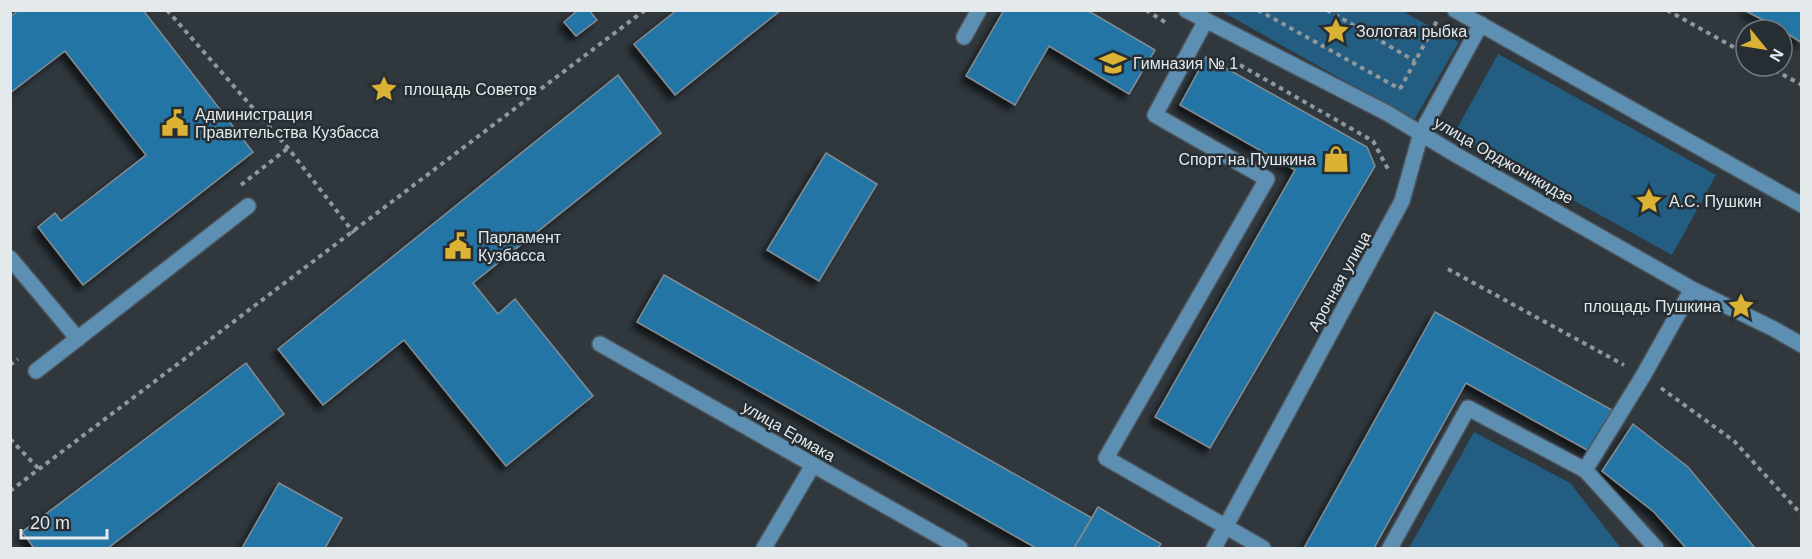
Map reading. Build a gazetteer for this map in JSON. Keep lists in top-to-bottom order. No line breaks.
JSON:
{"streets":{"street":["улица Орджоникидзе","Арочная улица","улица Ермака"]},"crossings":[["улица Орджоникидзе","Арочная улица"]],"places":{"place":["Золотая рыбка","площадь Советов","А.С. Пушкин","площадь Пушкина"],"school or university":["Гимназия № 1"],"public building":["Администрация Правительства Кузбасса","Парламент Кузбасса"],"shop":["Спорт на Пушкина"]},"scale_bar":"20 m","north":"bottom right"}
